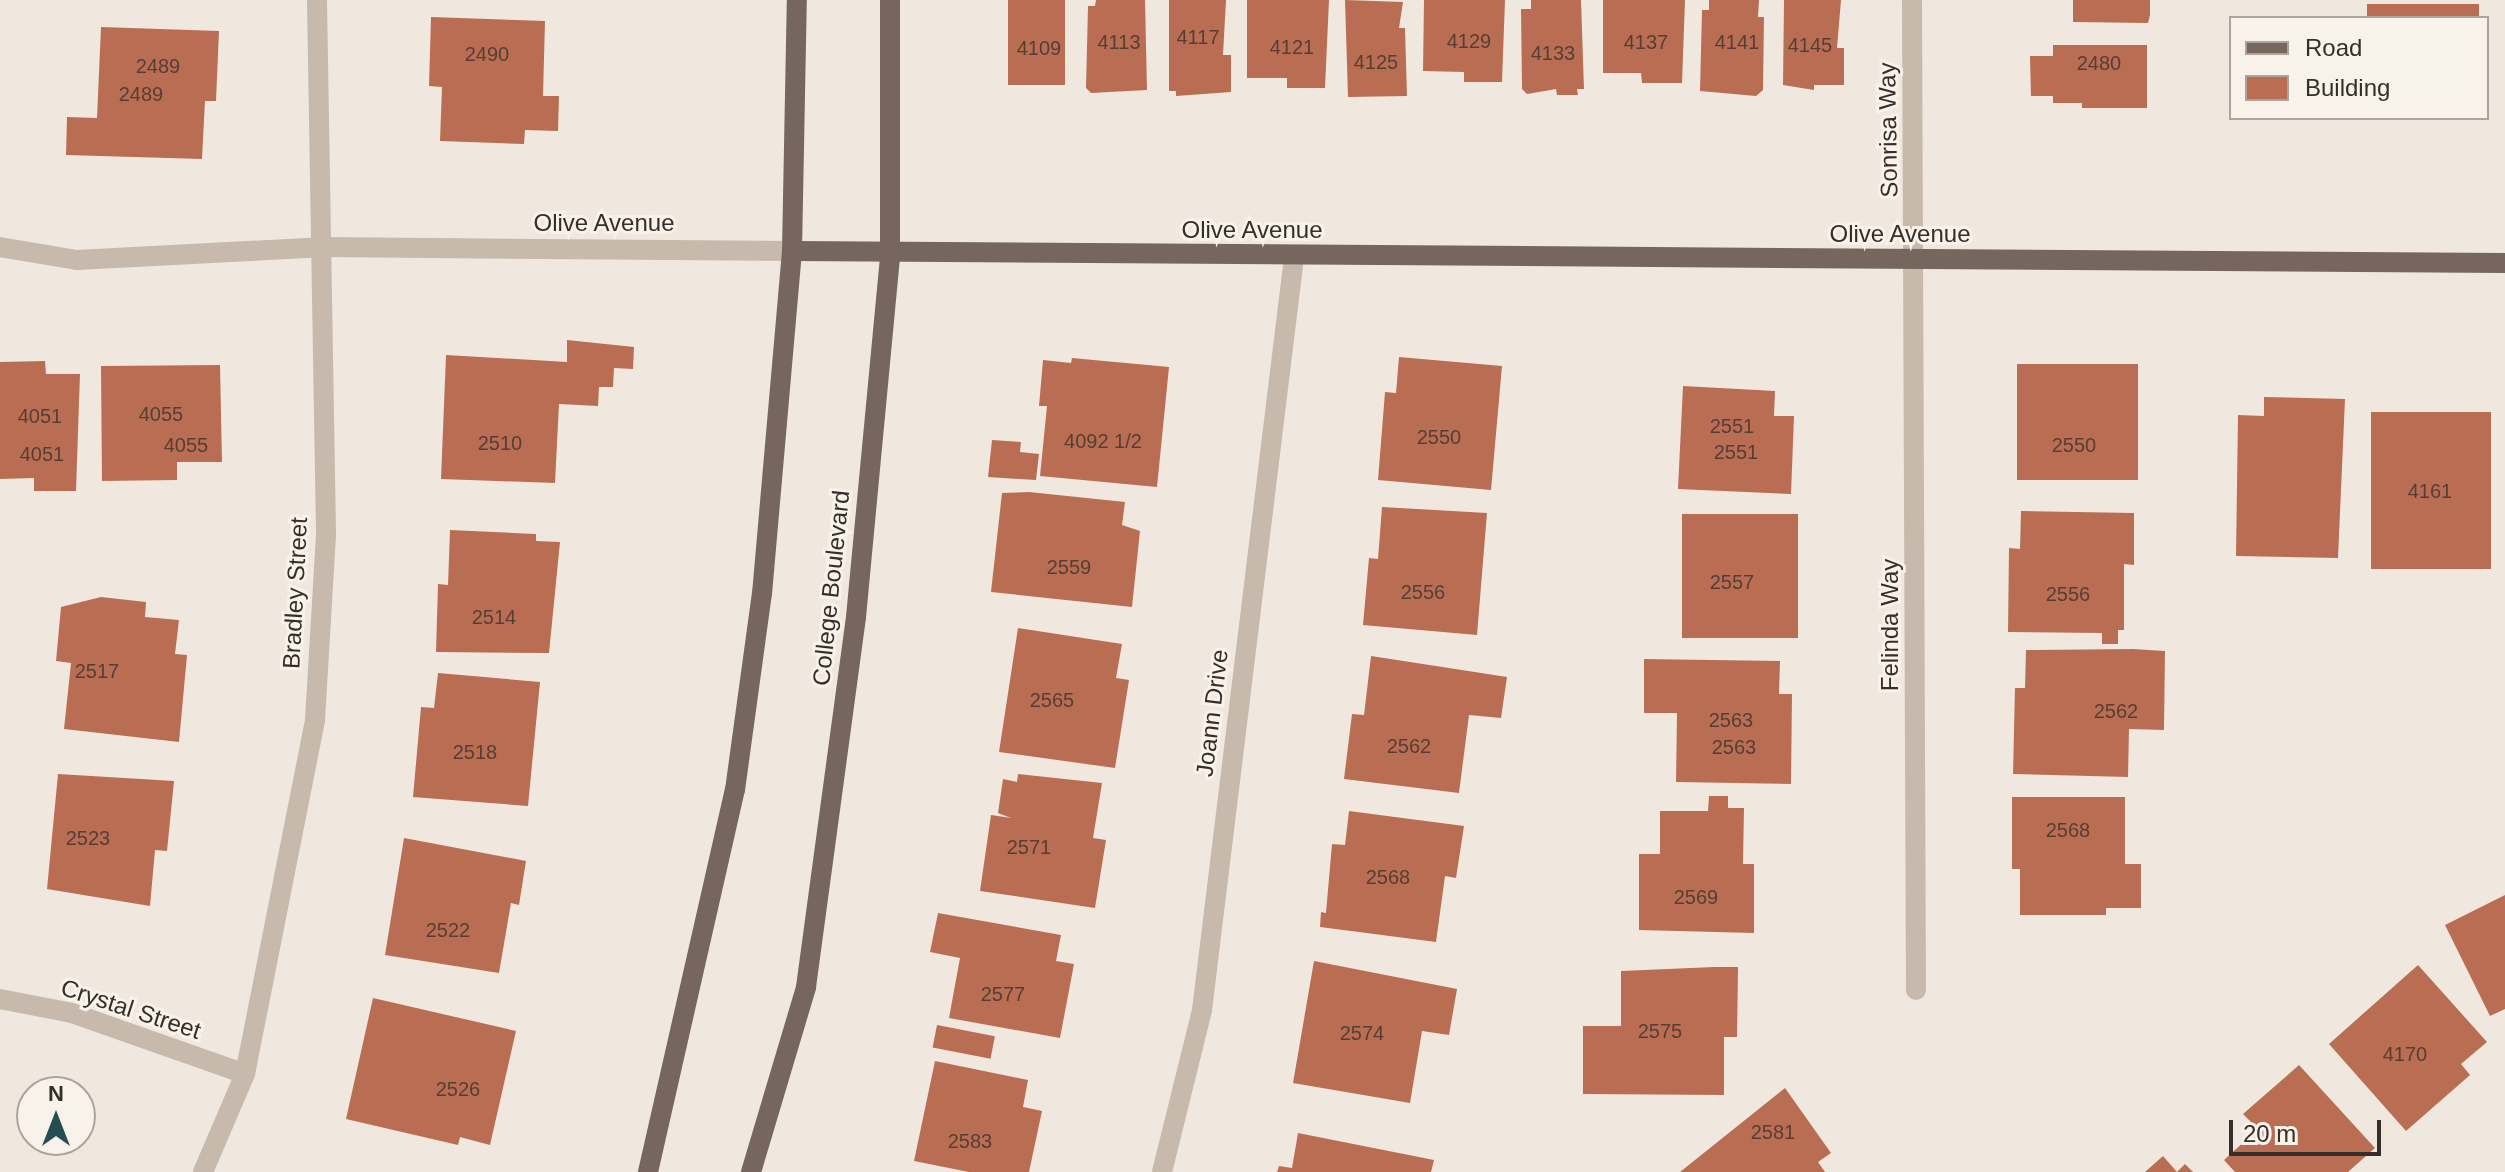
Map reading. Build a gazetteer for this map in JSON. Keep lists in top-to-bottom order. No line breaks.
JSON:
{"streets":{"main road":["Olive Avenue","College Boulevard"],"street":["Sonrisa Way","Bradley Street","Felinda Way","Joann Drive","Crystal Street"]},"crossings":[["Sonrisa Way","Olive Avenue"],["Sonrisa Way","Felinda Way"],["Olive Avenue","College Boulevard"],["Olive Avenue","Bradley Street"],["Olive Avenue","Felinda Way"],["Olive Avenue","Joann Drive"],["Bradley Street","Crystal Street"]],"house_numbers":["4117","4129","4113","4137","4141","4145","4121","4109","4133","2490","4125","2480","2489","2489","4055","4051","2551","2550","4092 1/2","2510","4055","2550","2551","4051","4161","2559","2557","2556","2556","2514","2517","2565","2562","2563","2562","2563","2518","2568","2523","2571","2568","2569","2522","2577","2575","2574","4170","2526","2581","2583"],"legend":["Road","Building"],"scale_bar":"20 m","north":"top"}
